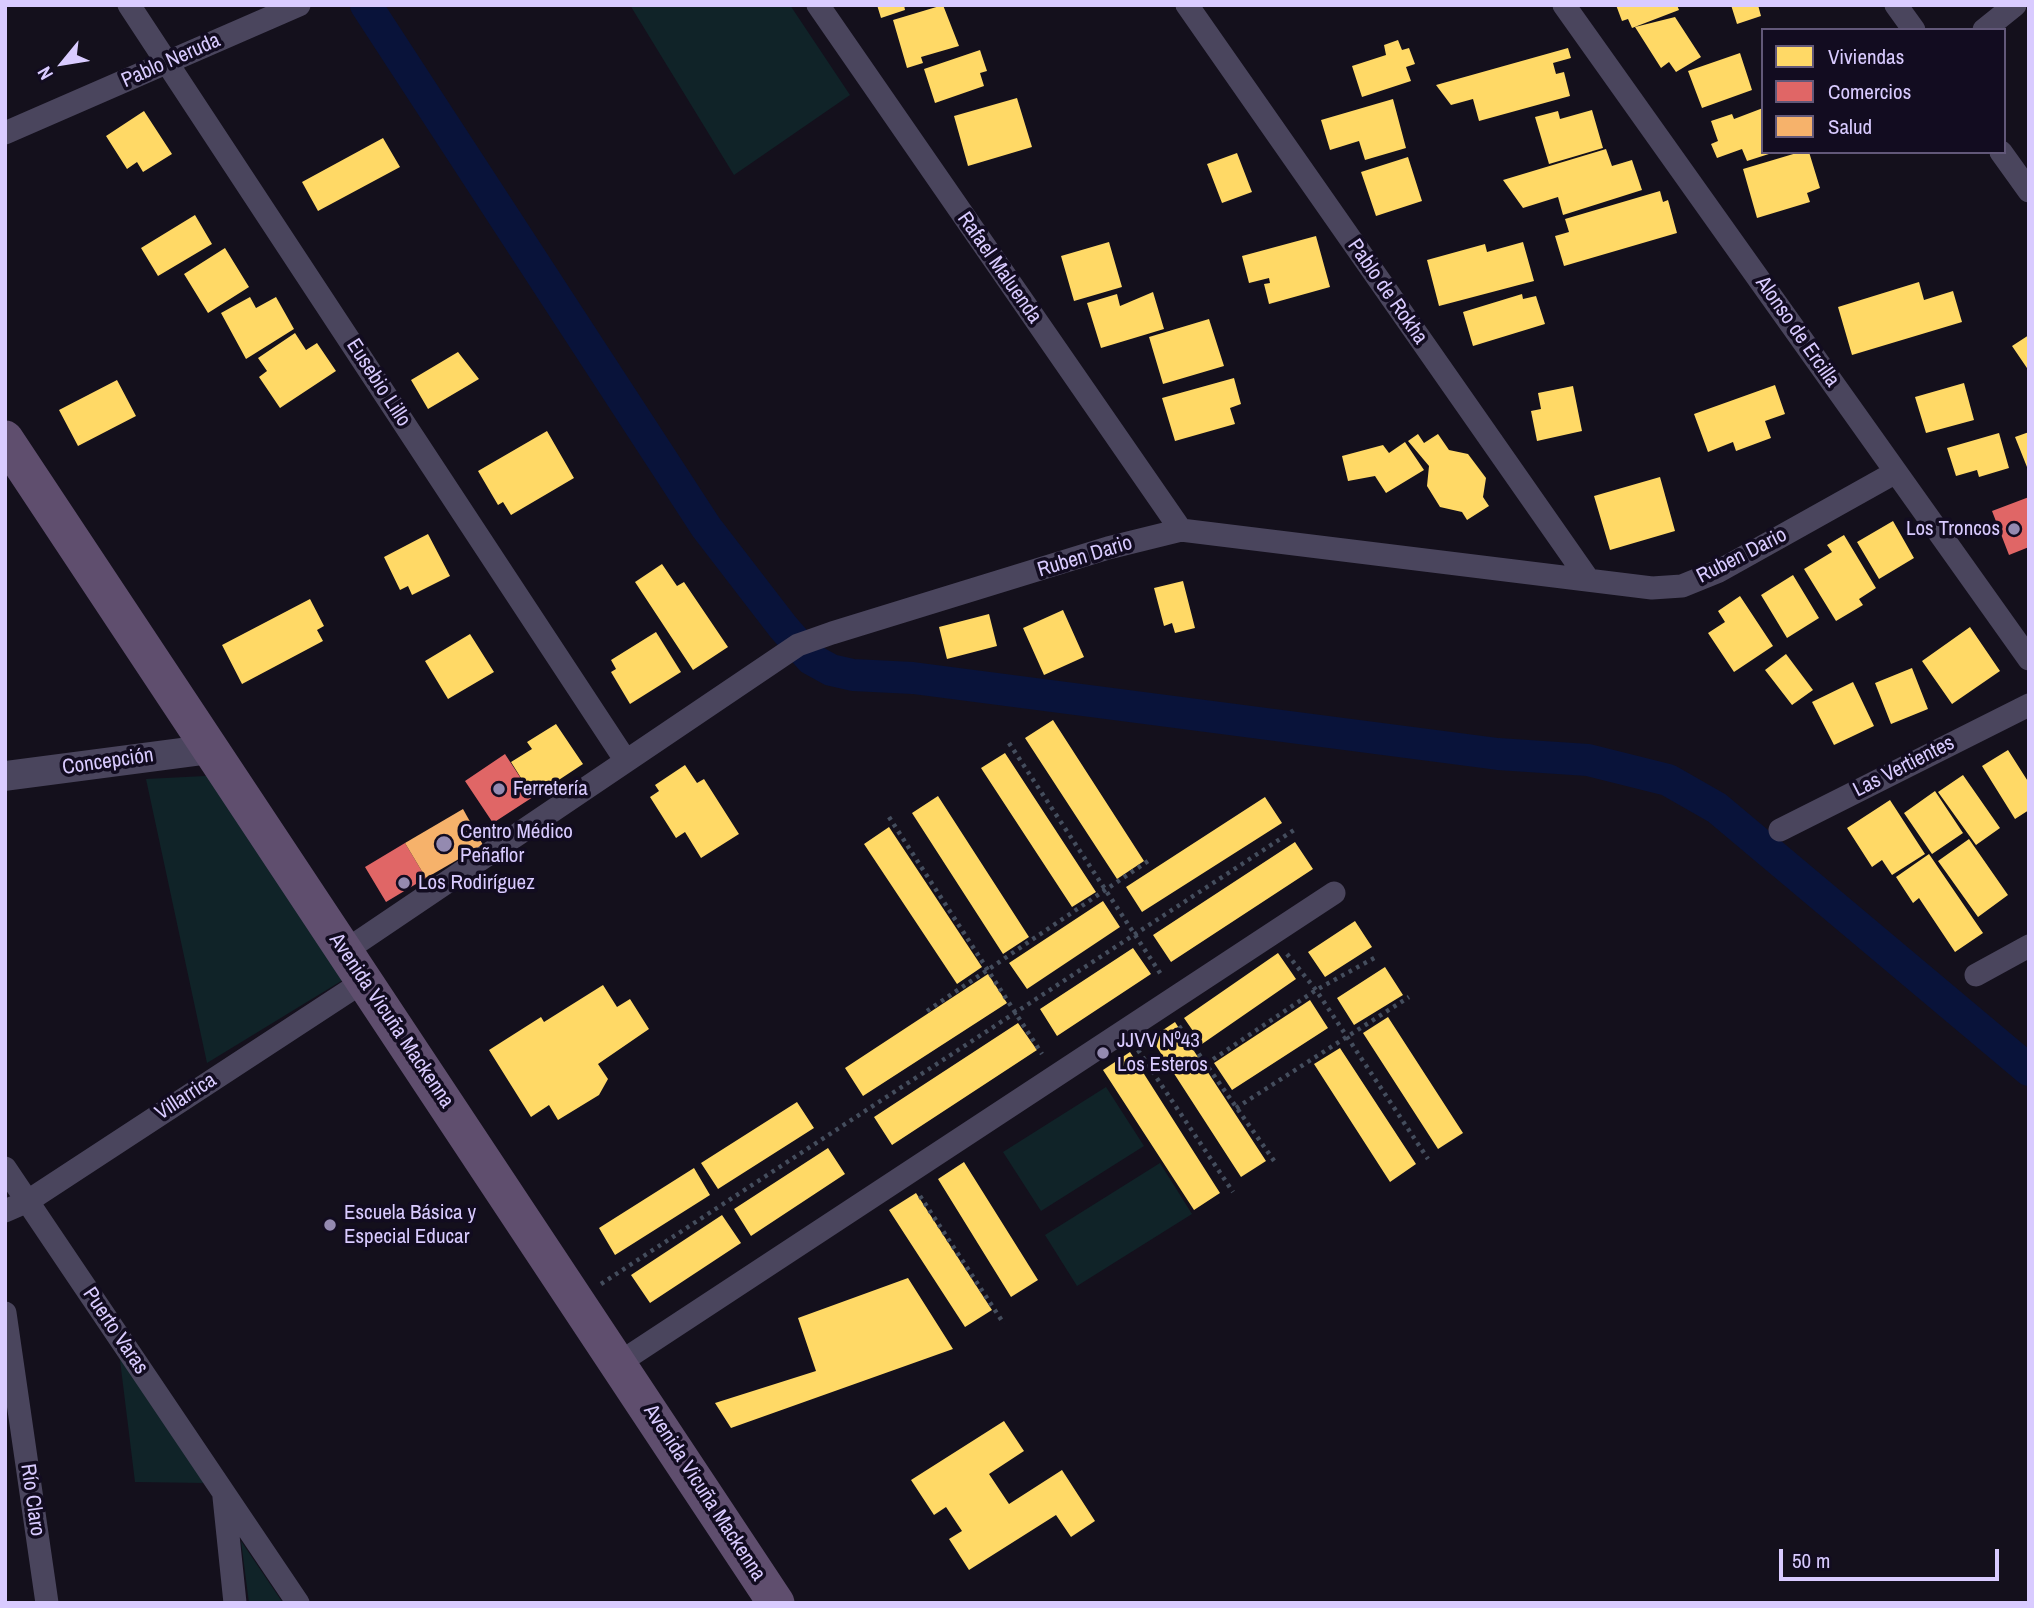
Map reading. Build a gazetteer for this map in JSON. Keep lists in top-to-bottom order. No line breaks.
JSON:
{"streets":{"main road":["Avenida Vicuña Mackenna"],"street":["Pablo Neruda","Rafael Maluenda","Pablo de Rokha","Alonso de Ercilla","Eusebio Lillo","Ruben Dario","Concepción","Las Vertientes","Villarrica","Puerto Varas","Río Claro"]},"crossings":[["Pablo Neruda","Eusebio Lillo"],["Rafael Maluenda","Ruben Dario"],["Pablo de Rokha","Ruben Dario"],["Alonso de Ercilla","Ruben Dario"],["Eusebio Lillo","Ruben Dario"],["Ruben Dario","Avenida Vicuña Mackenna"],["Ruben Dario","Villarrica"],["Concepción","Avenida Vicuña Mackenna"],["Avenida Vicuña Mackenna","Villarrica"],["Villarrica","Puerto Varas"]],"places":["Los Troncos","Ferretería","Centro Médico Peñaflor","Los Rodiríguez","JJVV Nº43 Los Esteros","Escuela Básica y Especial Educar"],"legend":["Viviendas","Comercios","Salud"],"scale_bar":"50 m","north":"bottom left"}
